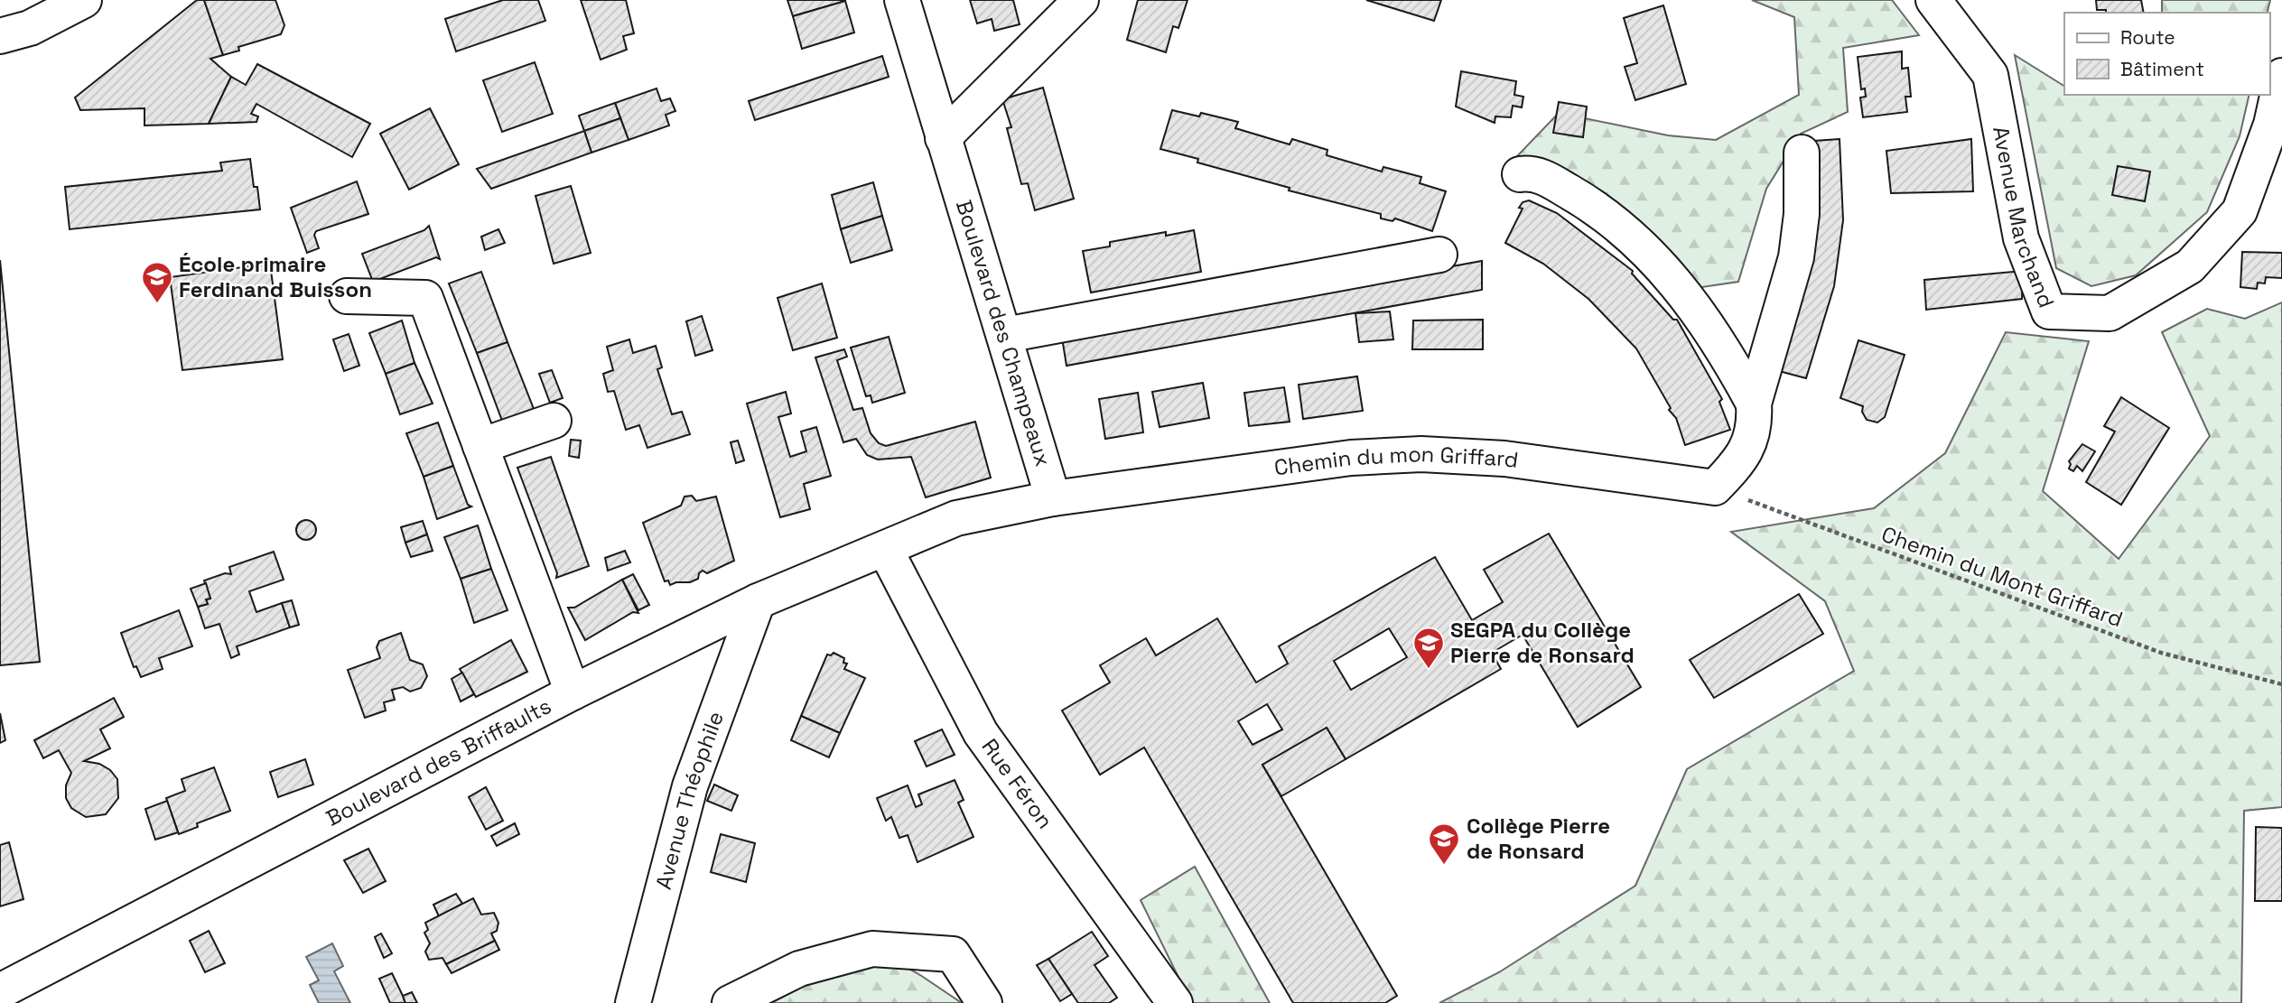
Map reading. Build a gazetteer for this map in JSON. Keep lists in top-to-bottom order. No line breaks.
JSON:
{"streets":{"street":["Avenue Marchand","Boulevard des Champeaux","Chemin du mon Griffard","Boulevard des Briffaults","Rue Féron","Avenue Théophile"],"path":["Chemin du Mont Griffard"]},"crossings":[["Boulevard des Champeaux","Chemin du mon Griffard"],["Boulevard des Champeaux","Boulevard des Briffaults"],["Boulevard des Champeaux","Rue Féron"],["Chemin du mon Griffard","Chemin du Mont Griffard"],["Boulevard des Briffaults","Rue Féron"],["Boulevard des Briffaults","Avenue Théophile"]],"places":{"school or university":["École primaire Ferdinand Buisson","SEGPA du Collège Pierre de Ronsard","Collège Pierre de Ronsard"]},"legend":["Route","Bâtiment"]}
